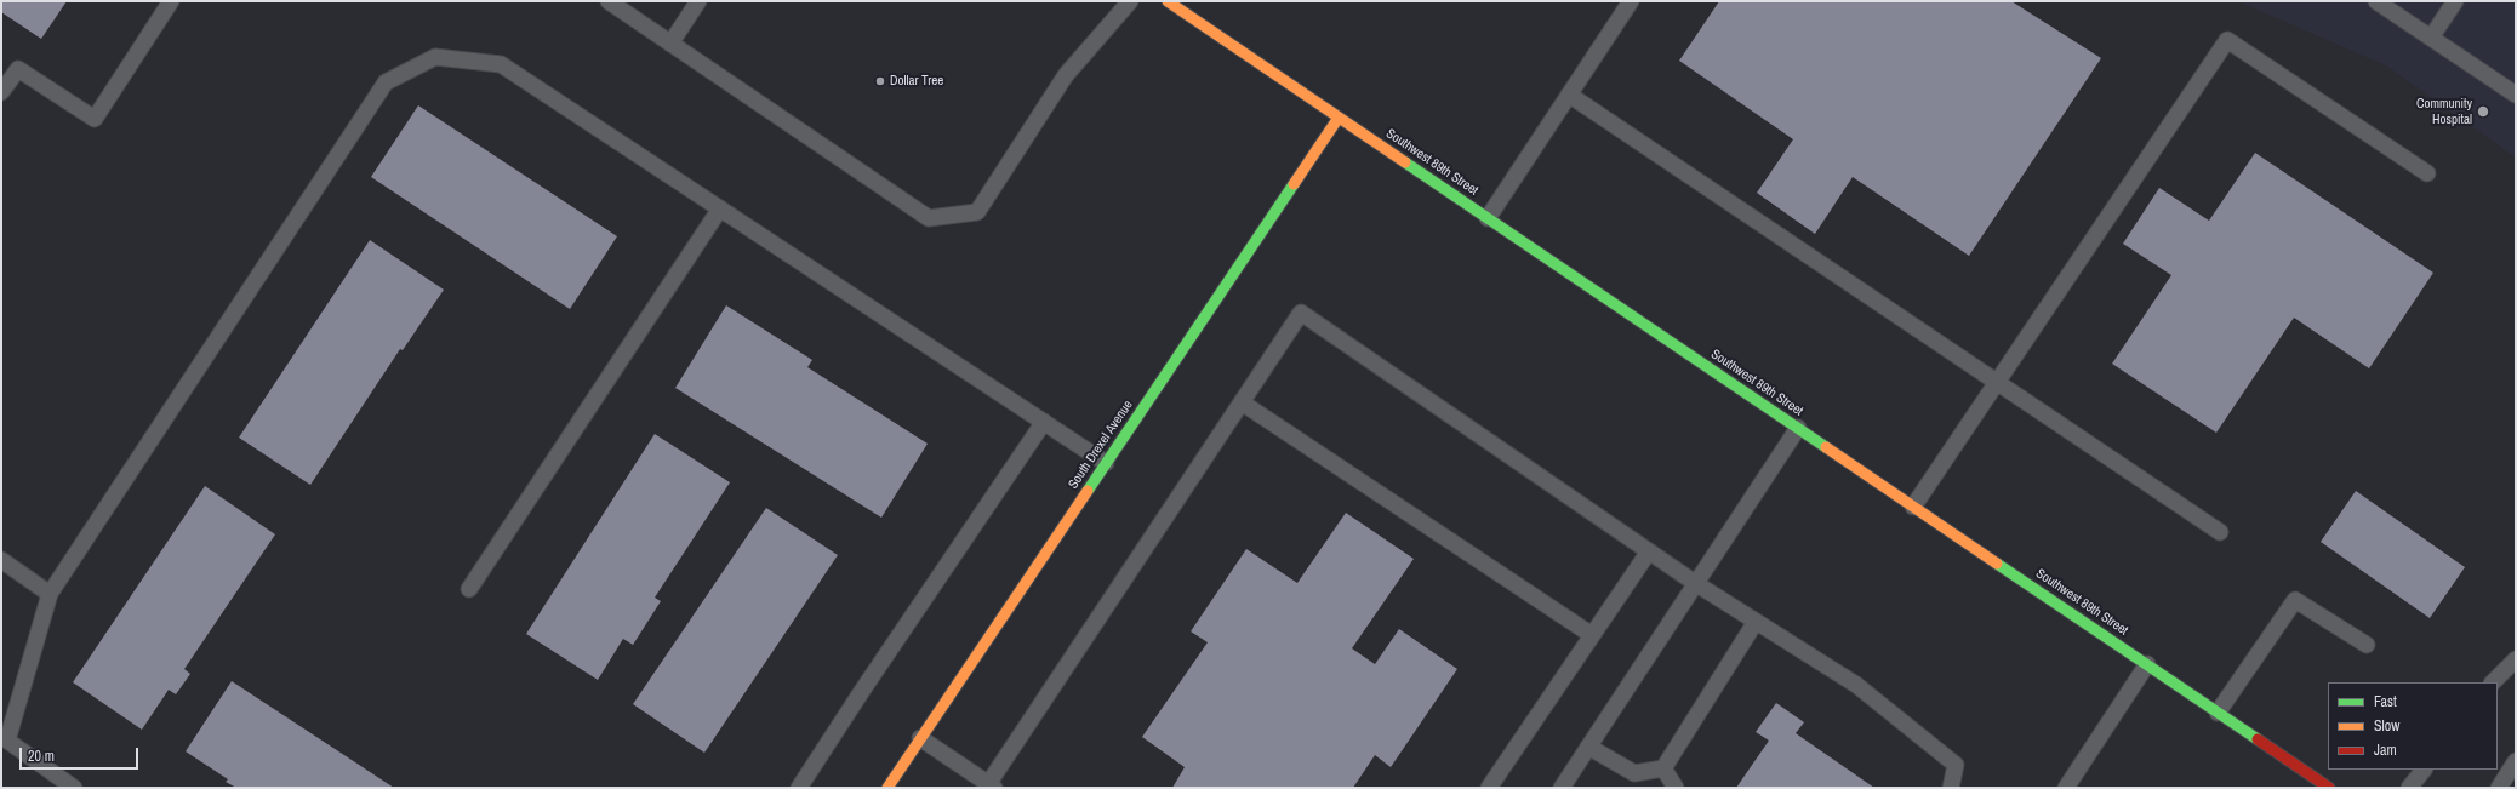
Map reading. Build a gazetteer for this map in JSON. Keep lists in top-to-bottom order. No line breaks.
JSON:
{"streets":{"main road":["Southwest 89th Street","South Drexel Avenue"]},"crossings":[["Southwest 89th Street","South Drexel Avenue"]],"places":["Dollar Tree","Community Hospital"],"legend":["Fast","Slow","Jam"],"scale_bar":"20 m"}
